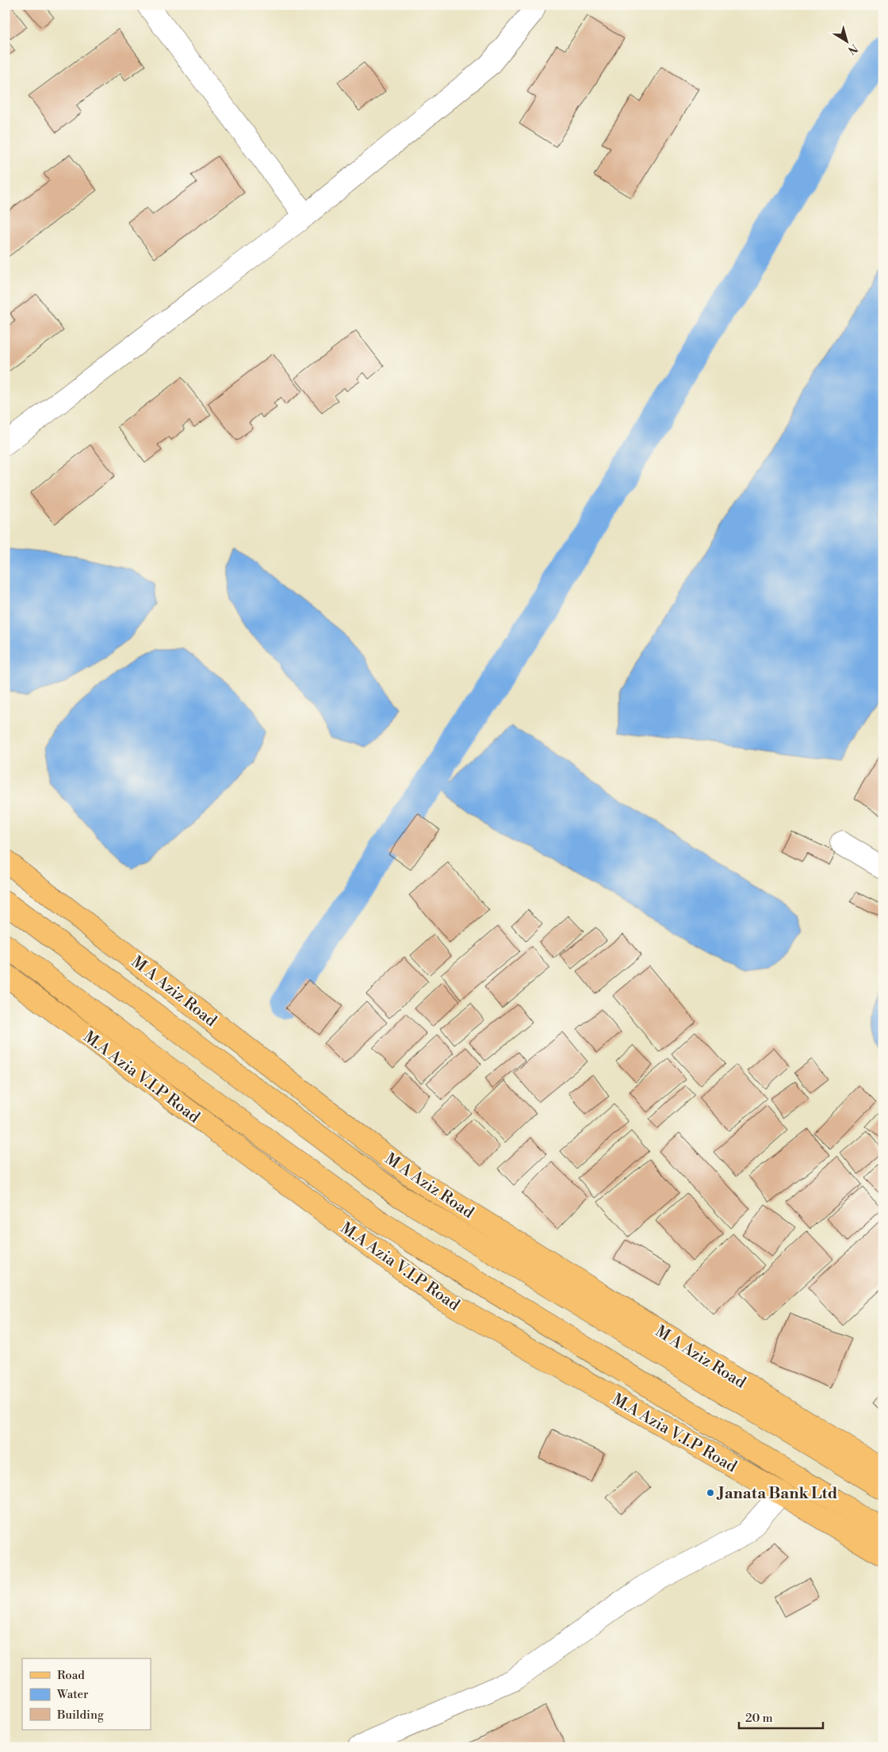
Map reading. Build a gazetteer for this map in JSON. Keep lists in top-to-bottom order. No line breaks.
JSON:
{"streets":{"main road":["M A Aziz Road","M.A Azia V.I.P Road"]},"places":["Janata Bank Ltd"],"legend":["Road","Water","Building"],"scale_bar":"20 m","north":"bottom right"}
